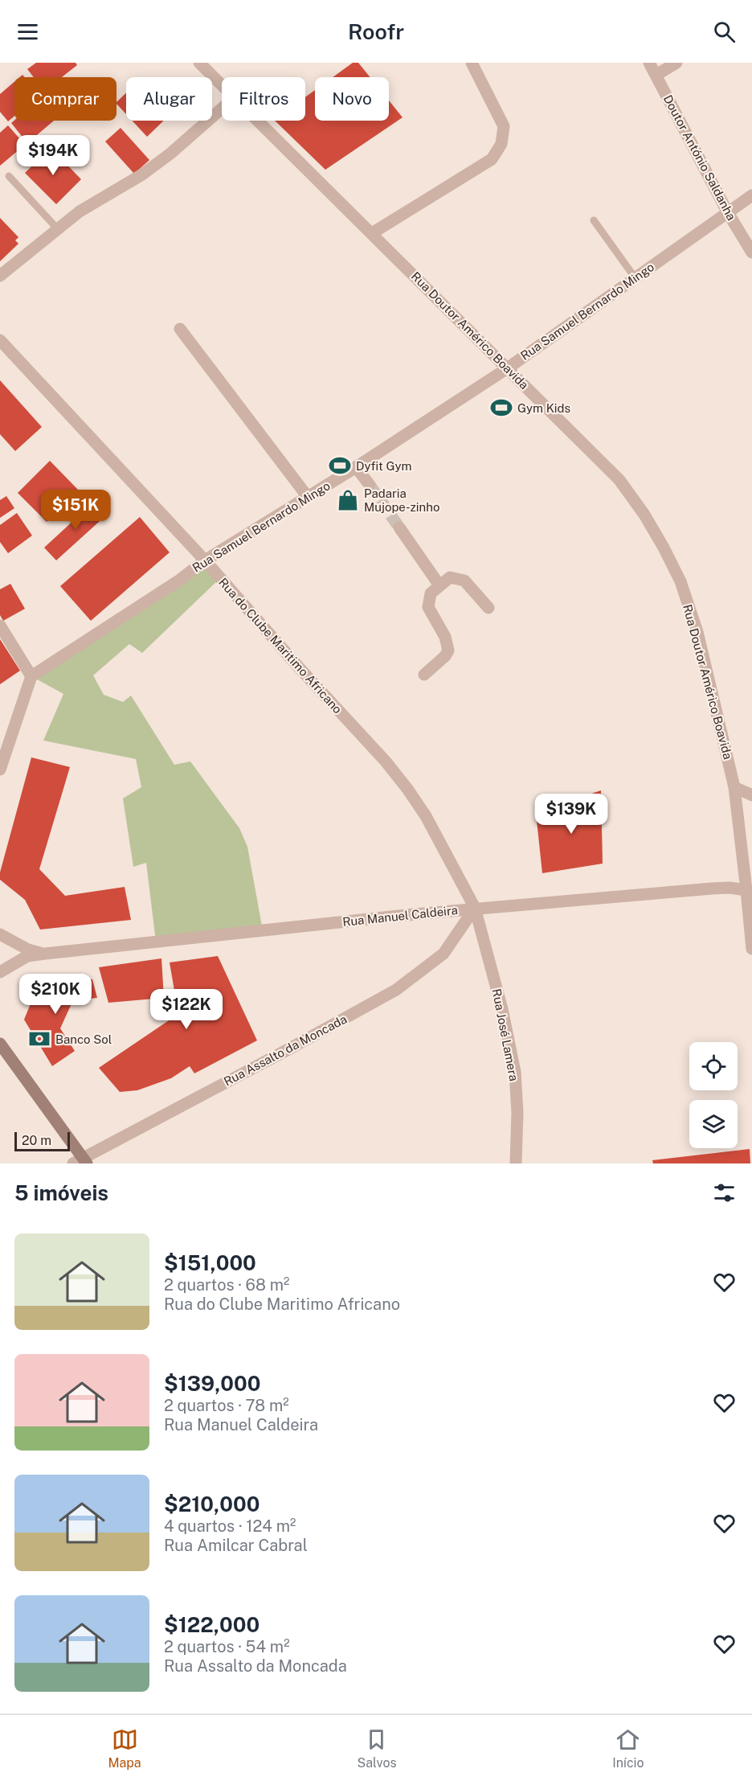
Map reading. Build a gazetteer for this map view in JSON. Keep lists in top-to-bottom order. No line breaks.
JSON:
{"streets":{"street":["Doutor António Saldanha","Rua Samuel Bernardo Mingo","Rua Doutor Américo Boavida","Rua do Clube Maritimo Africano","Rua Manuel Caldeira","Rua José Lamera","Rua Assalto da Moncada"]},"crossings":[["Doutor António Saldanha","Rua Samuel Bernardo Mingo"],["Rua Samuel Bernardo Mingo","Rua Doutor Américo Boavida"],["Rua Samuel Bernardo Mingo","Rua do Clube Maritimo Africano"],["Rua Doutor Américo Boavida","Rua Manuel Caldeira"],["Rua do Clube Maritimo Africano","Rua Manuel Caldeira"],["Rua do Clube Maritimo Africano","Rua José Lamera"],["Rua do Clube Maritimo Africano","Rua Assalto da Moncada"],["Rua Manuel Caldeira","Rua José Lamera"],["Rua Manuel Caldeira","Rua Assalto da Moncada"],["Rua José Lamera","Rua Assalto da Moncada"]],"places":{"sports":["Gym Kids","Dyfit Gym"],"shop":["Padaria Mujope-zinho"],"bank":["Banco Sol"]},"scale_bar":"20 m","page":{"header":"Roofr","chip":["Comprar","Alugar","Filtros","Novo"],"price":["$194K","$151K","$139K","$210K","$122K"],"scale":"20 m","heading":"5 imóveis","list":[{"name":"$151,000","note":"2 quartos · 68 m² · Rua do Clube Maritimo Africano"},{"name":"$139,000","note":"2 quartos · 78 m² · Rua Manuel Caldeira"},{"name":"$210,000","note":"4 quartos · 124 m² · Rua Amilcar Cabral"},{"name":"$122,000","note":"2 quartos · 54 m² · Rua Assalto da Moncada"}],"tabs":["Mapa","Salvos","Início"]}}
